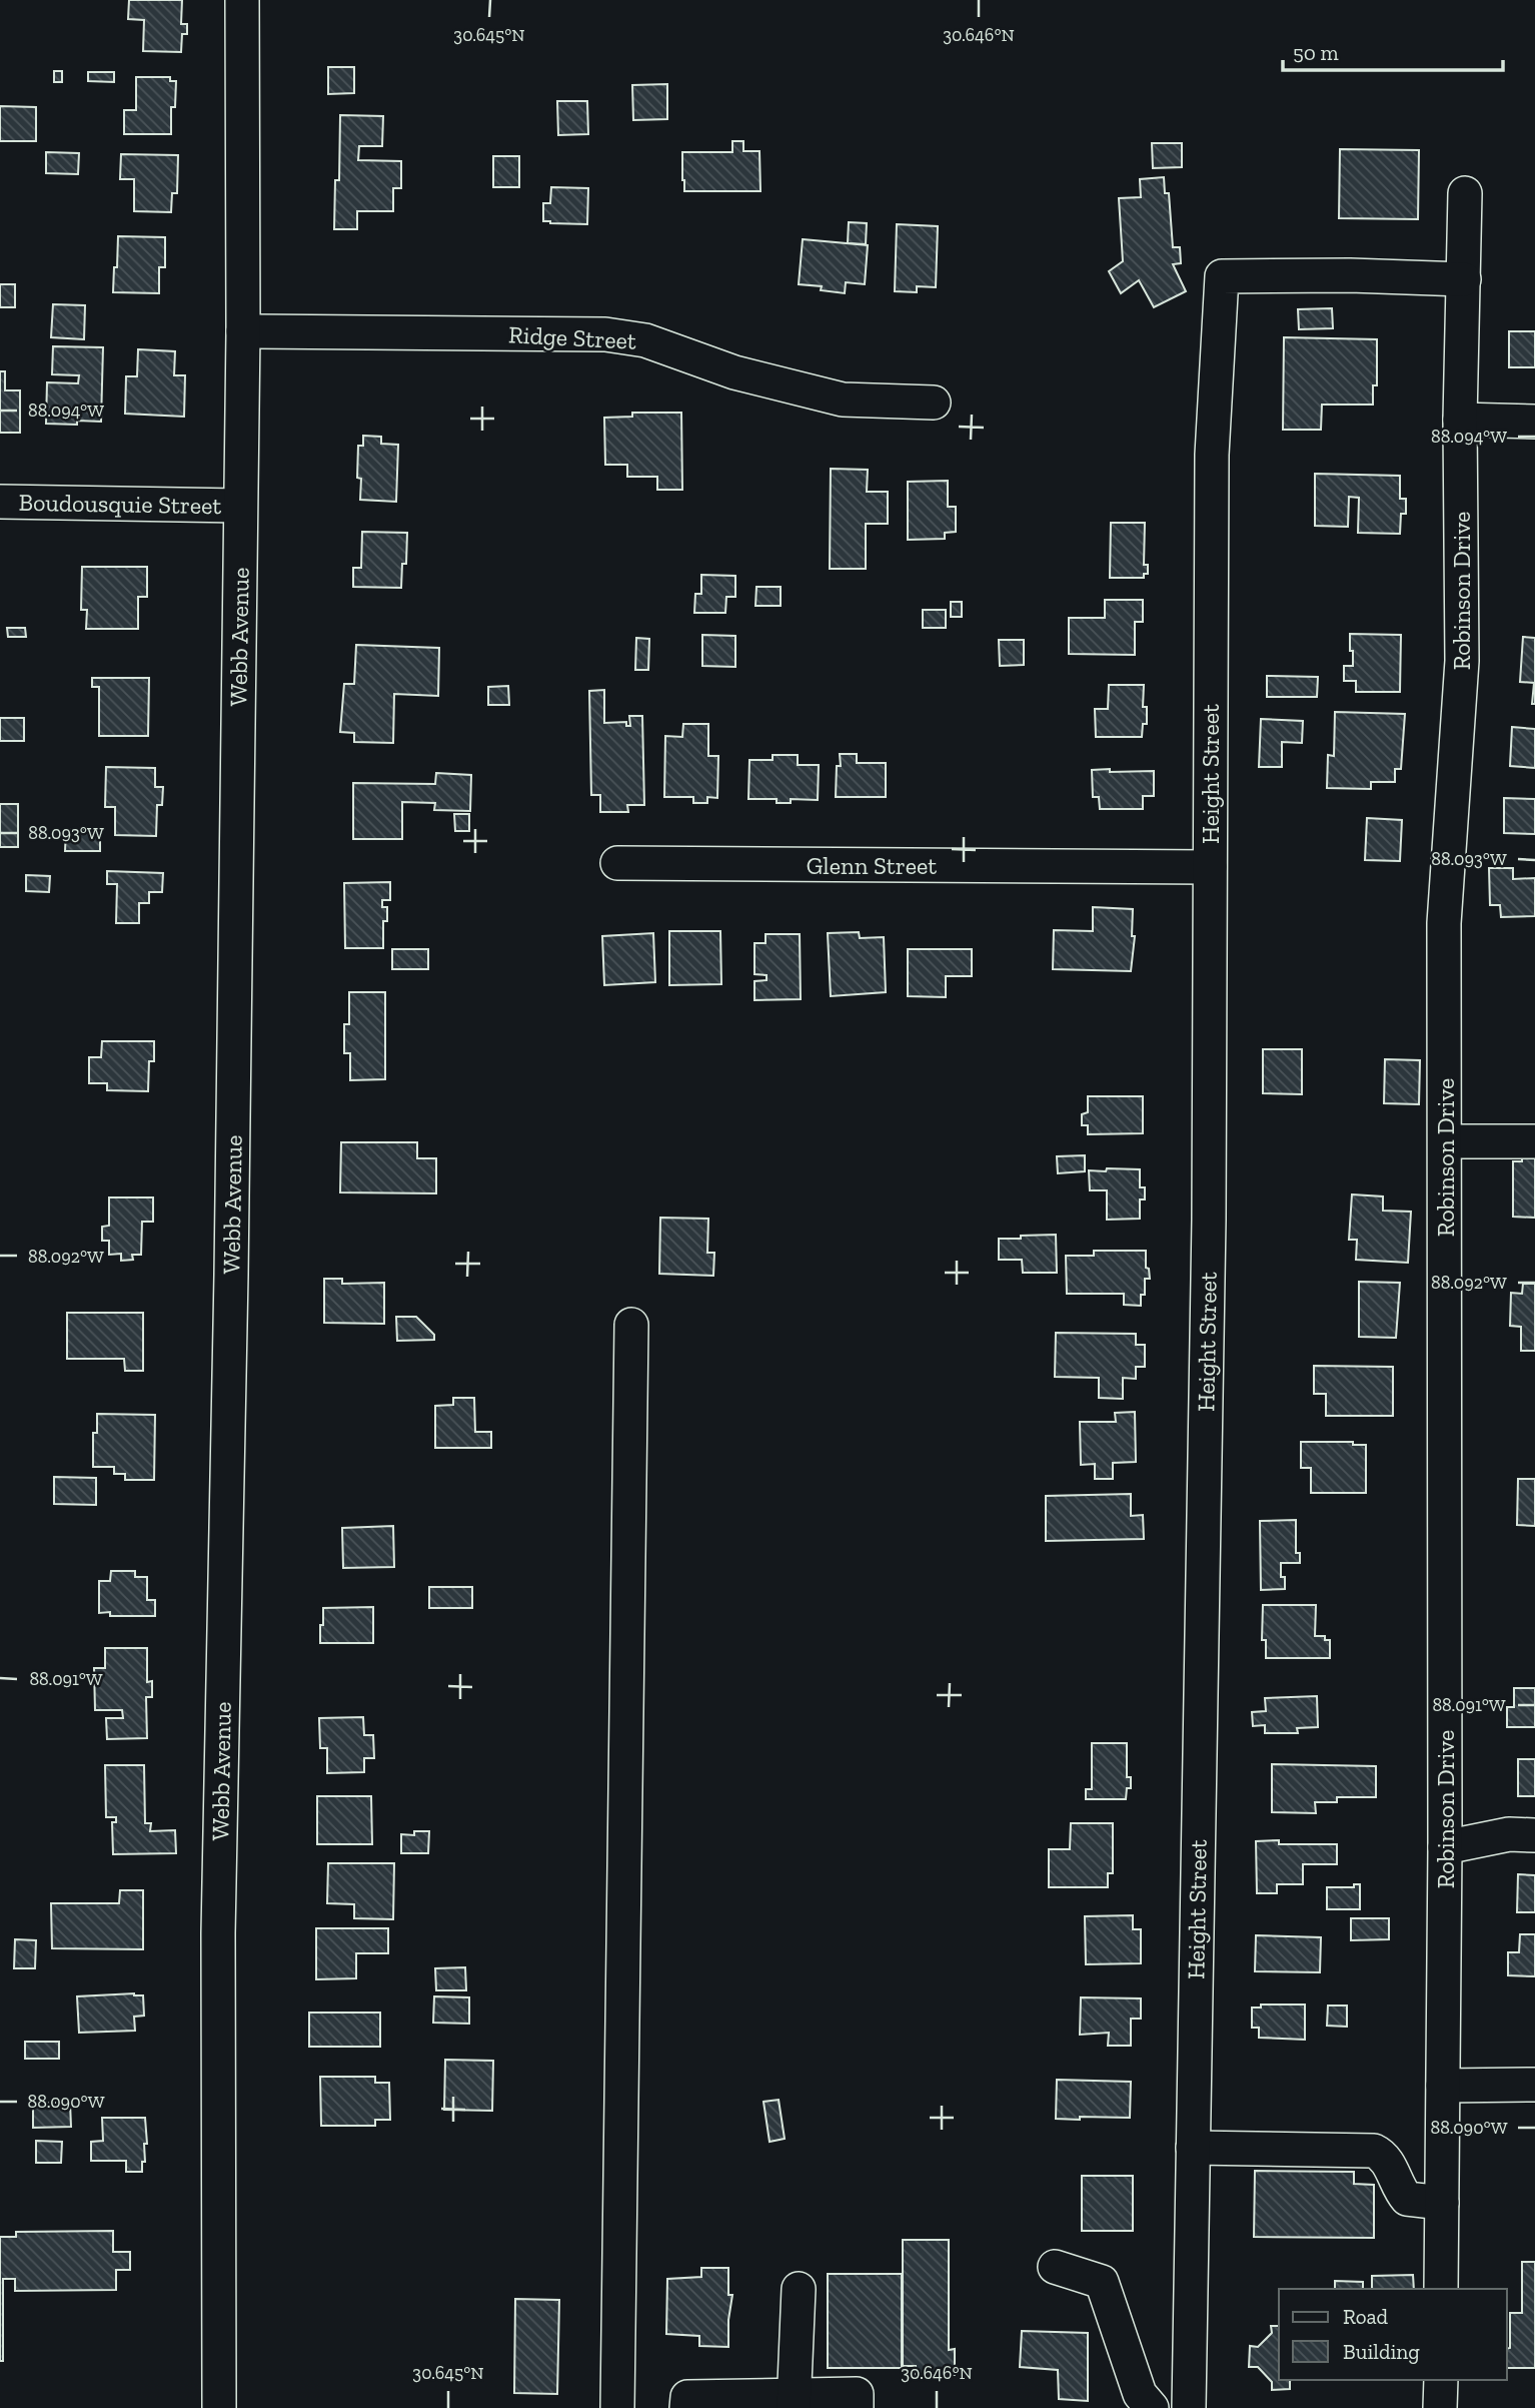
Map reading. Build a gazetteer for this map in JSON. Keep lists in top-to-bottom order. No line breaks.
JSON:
{"streets":{"street":["Ridge Street","Boudousquie Street","Robinson Drive","Webb Avenue","Height Street","Glenn Street"]},"crossings":[["Ridge Street","Webb Avenue"],["Boudousquie Street","Webb Avenue"],["Robinson Drive","Height Street"],["Height Street","Glenn Street"]],"legend":["Road","Building"],"scale_bar":"50 m","coordinates":["30.645°N","30.646°N","88.094°W","88.093°W","88.092°W","88.091°W","88.090°W"]}
